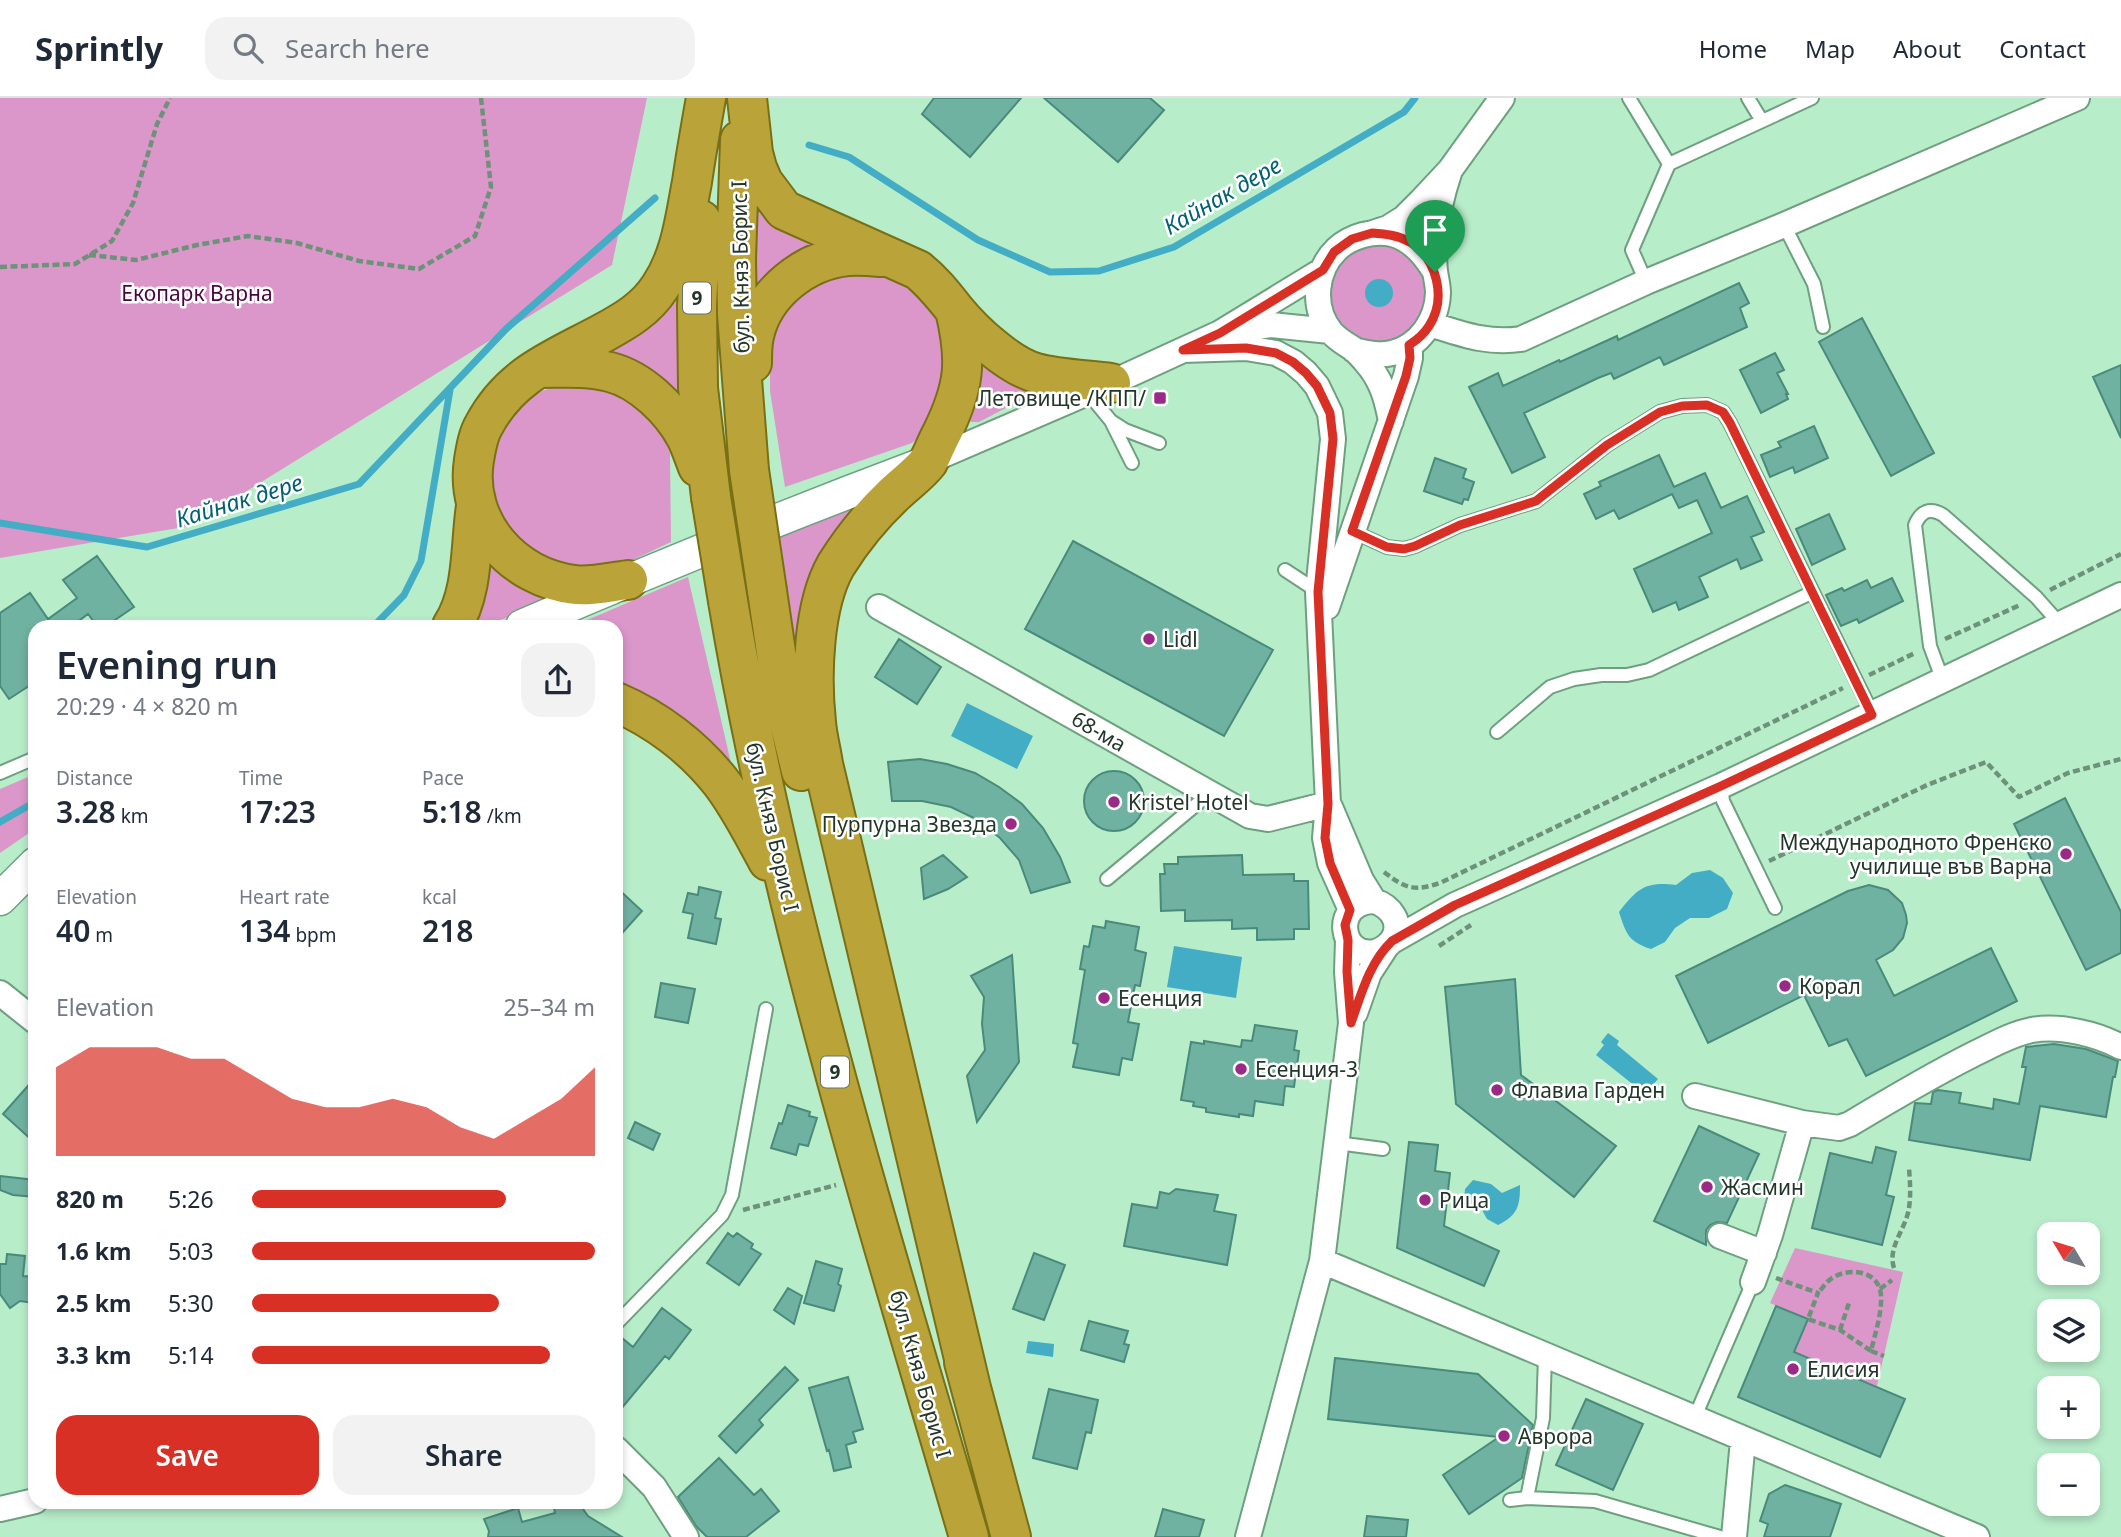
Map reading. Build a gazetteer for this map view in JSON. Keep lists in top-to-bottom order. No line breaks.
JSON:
{"streets":{"highway":["бул. Княз Борис I","9"],"street":["68-ма"]},"water":["Кайнак дере"],"parks":["Екопарк Варна"],"places":{"transit":["Летовище /КПП/"],"other":["Lidl","Kristel Hotel","Пурпурна Звезда","Международното Френско училище във Варна","Корал","Есенция","Есенция-3","Флавиа Гарден","Жасмин","Рица","Елисия","Аврора"]},"north":"top left","page":{"header":"Sprintly","search":"Search here","nav":["Home","Map","About","Contact"],"heading":["Evening run","20:29 · 4 × 820 m"],"stats":[["Distance","3.28 km"],["Time","17:23"],["Pace","5:18 /km"],["Elevation","40 m"],["Heart rate","134 bpm"],["kcal","218"]],"chart":["Elevation","25–34 m"],"list":[{"name":"820 m","note":"5:26"},{"name":"1.6 km","note":"5:03"},{"name":"2.5 km","note":"5:30"},{"name":"3.3 km","note":"5:14"}],"map_buttons":["+","−"],"buttons":["Save","Share"]}}
